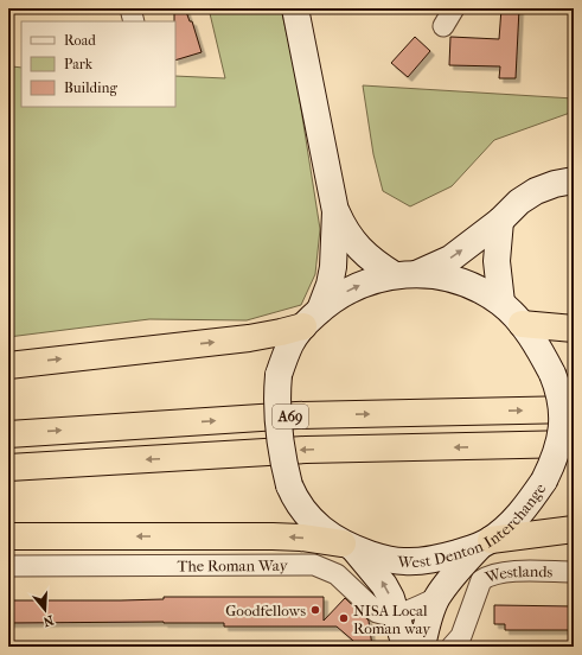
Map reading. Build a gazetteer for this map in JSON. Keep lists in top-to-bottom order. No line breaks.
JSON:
{"streets":{"highway":["A69"],"main road":["West Denton Interchange"],"street":["The Roman Way","Westlands"]},"places":["Goodfellows","NISA Local Roman way"],"legend":["Road","Park","Building"],"north":"bottom"}
